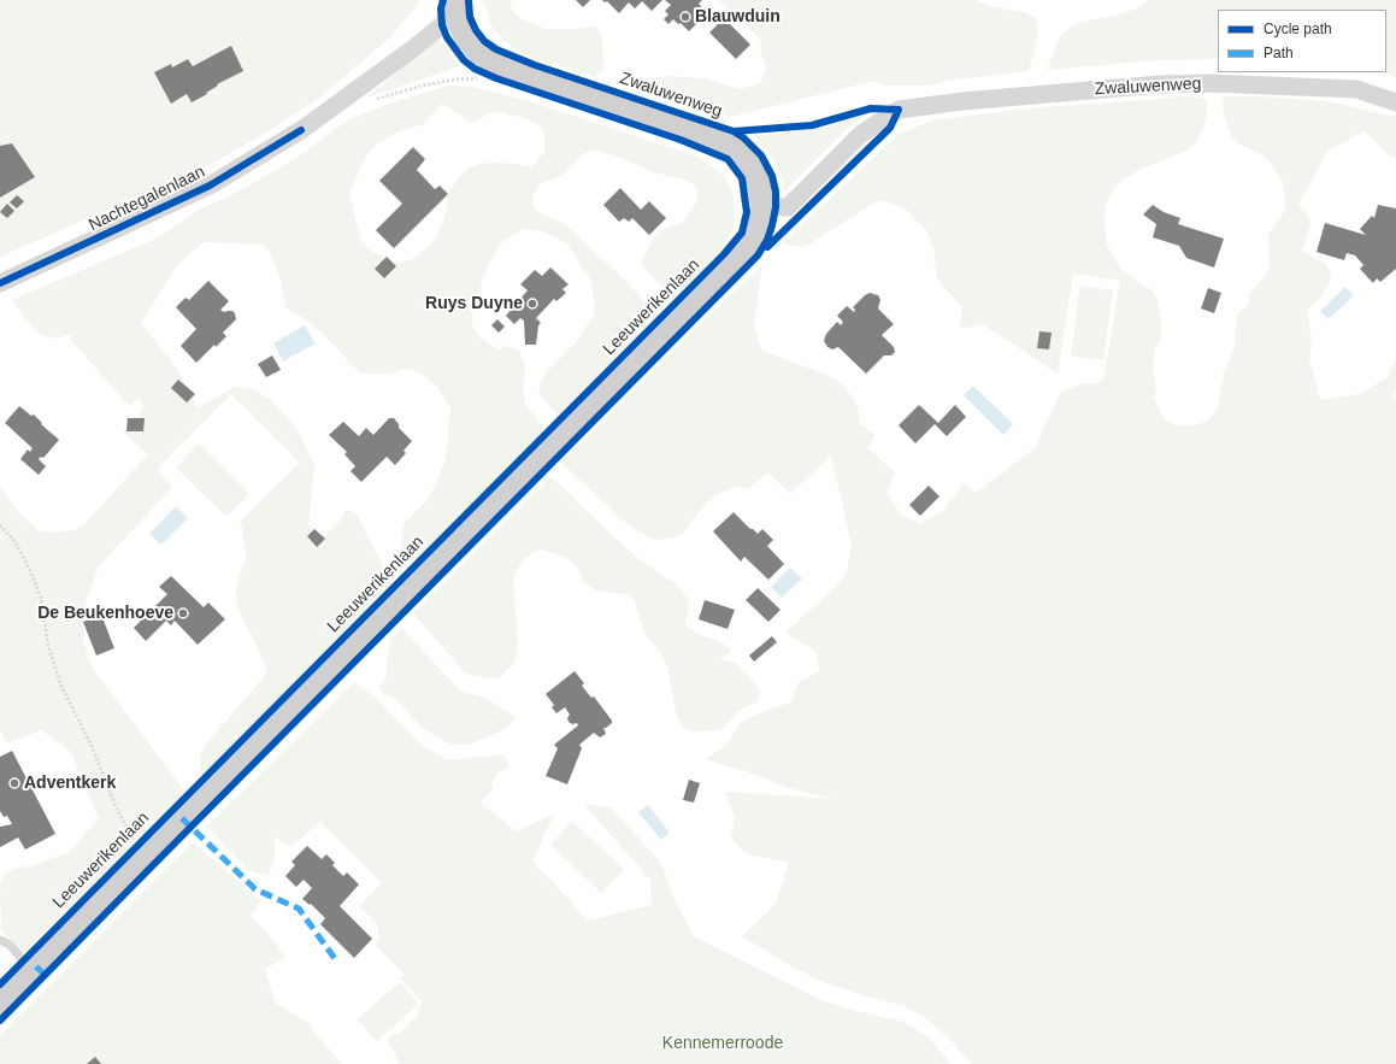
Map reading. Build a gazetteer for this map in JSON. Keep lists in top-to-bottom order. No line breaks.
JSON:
{"streets":{"street":["Zwaluwenweg","Nachtegalenlaan","Leeuwerikenlaan"]},"crossings":[["Zwaluwenweg","Nachtegalenlaan"],["Zwaluwenweg","Leeuwerikenlaan"]],"parks":["Kennemerroode"],"places":["Blauwduin","Ruys Duyne","De Beukenhoeve","Adventkerk"],"legend":["Cycle path","Path"]}
